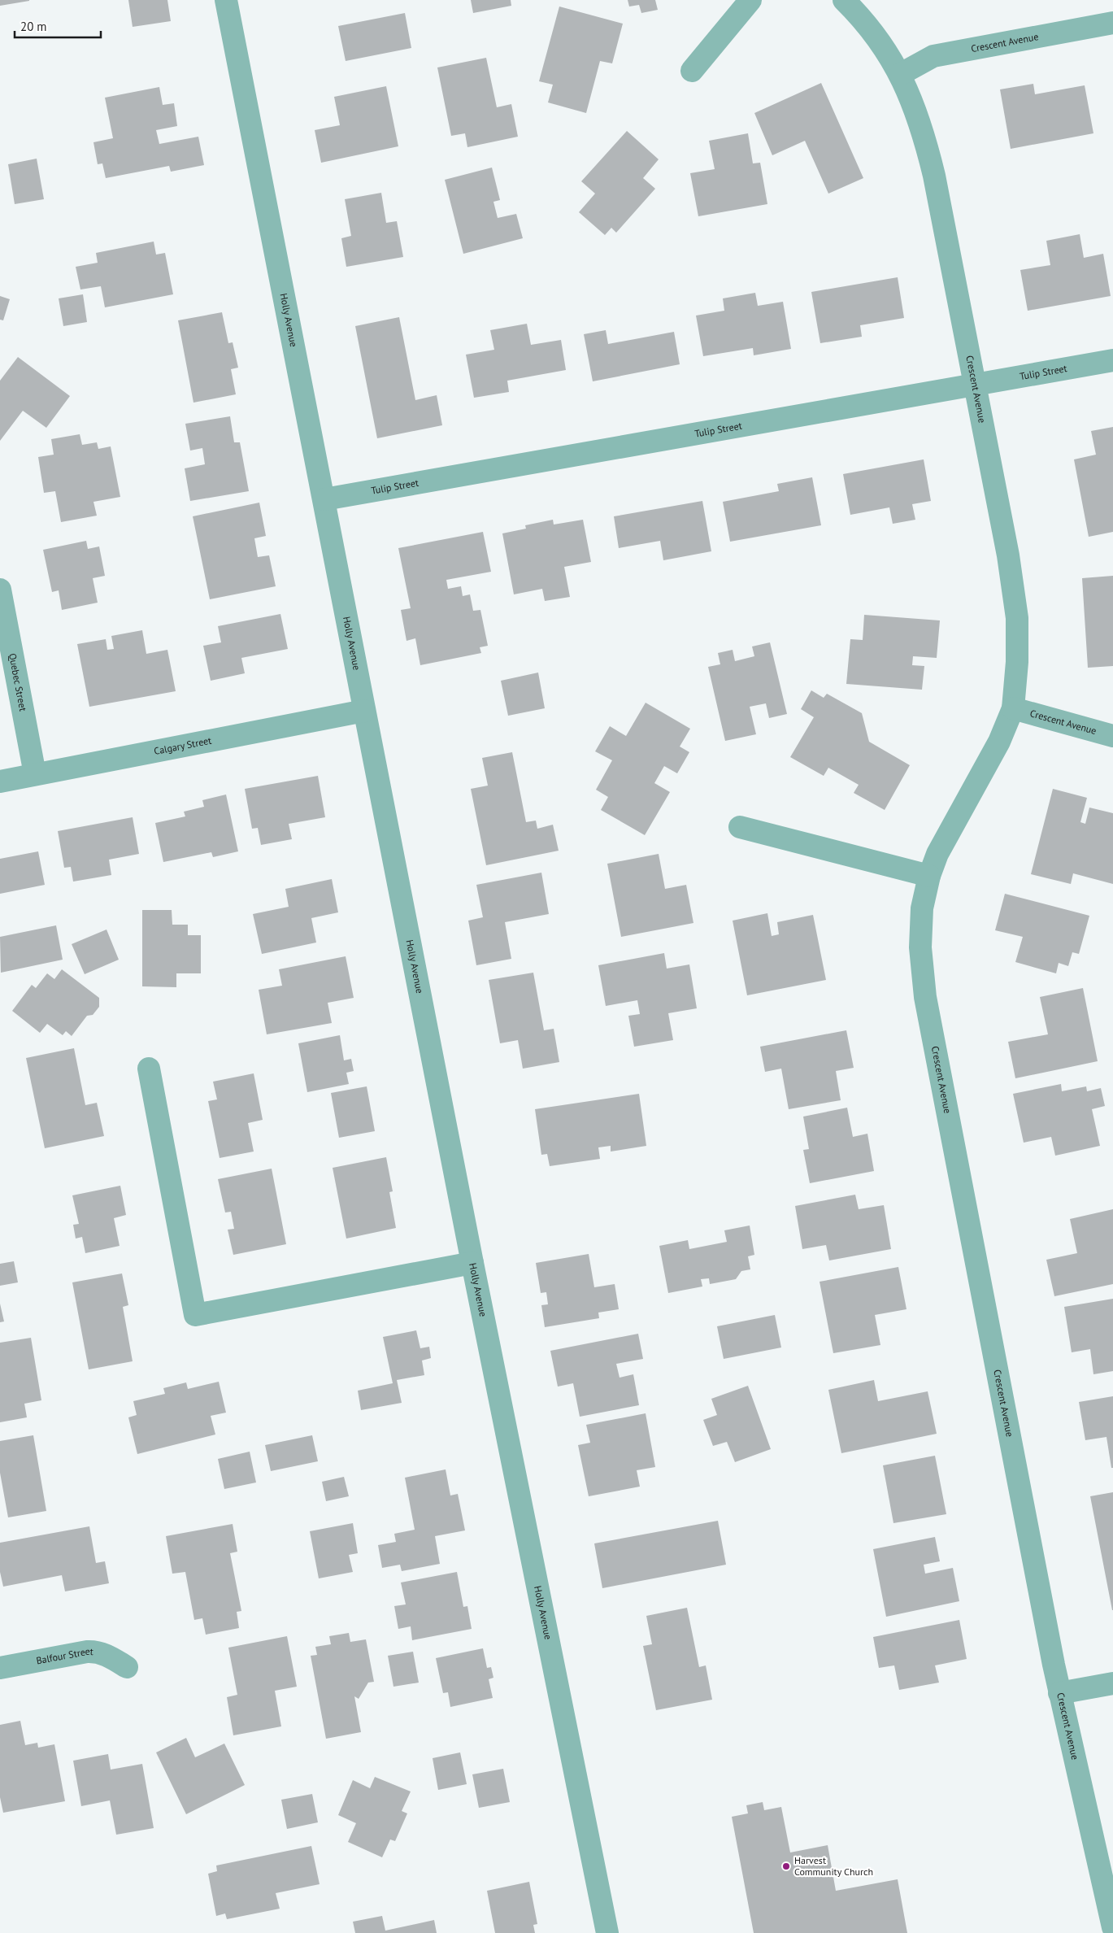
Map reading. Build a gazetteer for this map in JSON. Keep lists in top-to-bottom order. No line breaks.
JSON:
{"streets":{"street":["Crescent Avenue","Holly Avenue","Tulip Street","Quebec Street","Calgary Street","Balfour Street"]},"crossings":[["Crescent Avenue","Tulip Street"],["Holly Avenue","Tulip Street"],["Holly Avenue","Calgary Street"],["Quebec Street","Calgary Street"]],"places":["Harvest Community Church"],"scale_bar":"20 m"}
